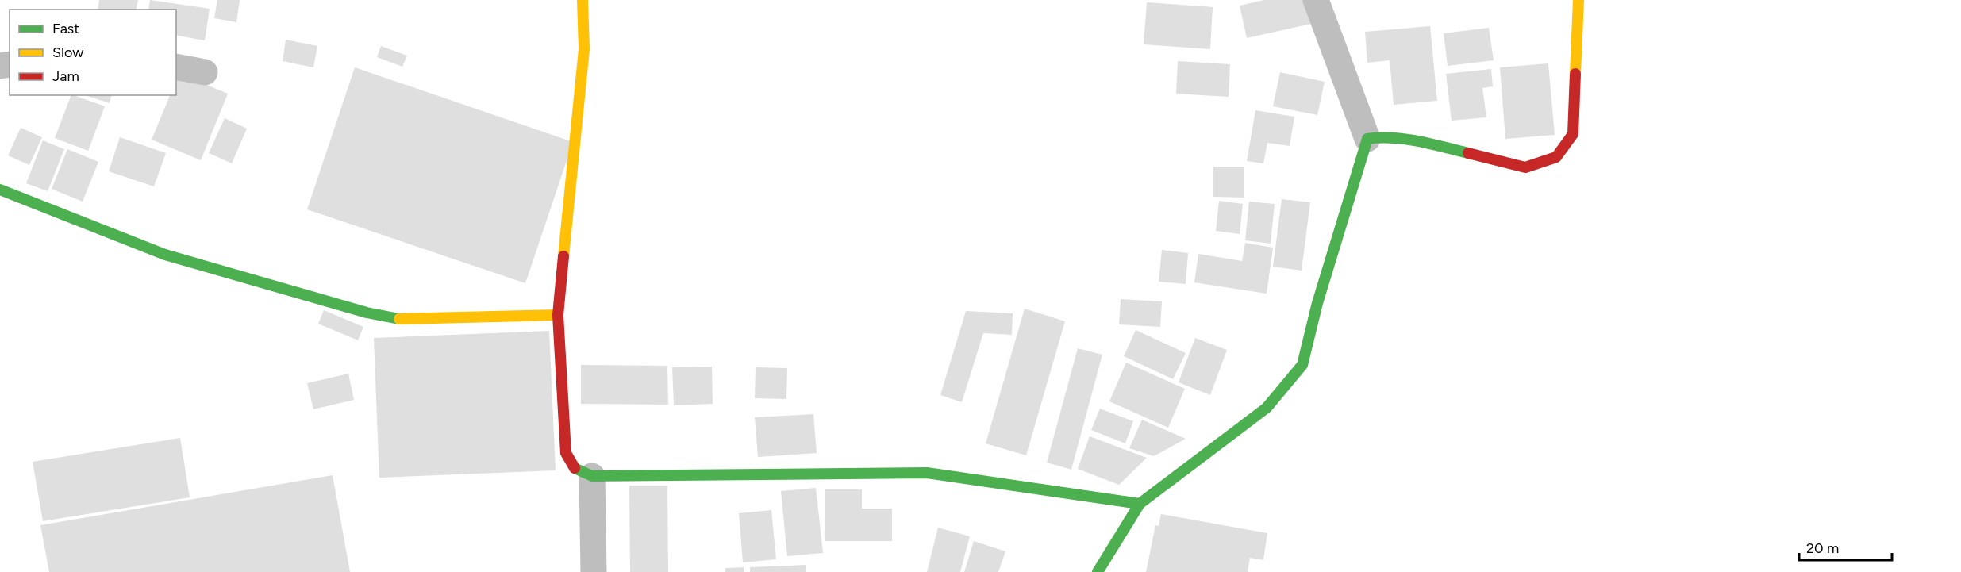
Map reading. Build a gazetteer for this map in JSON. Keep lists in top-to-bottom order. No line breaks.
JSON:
{"legend":["Fast","Slow","Jam"],"scale_bar":"20 m"}
